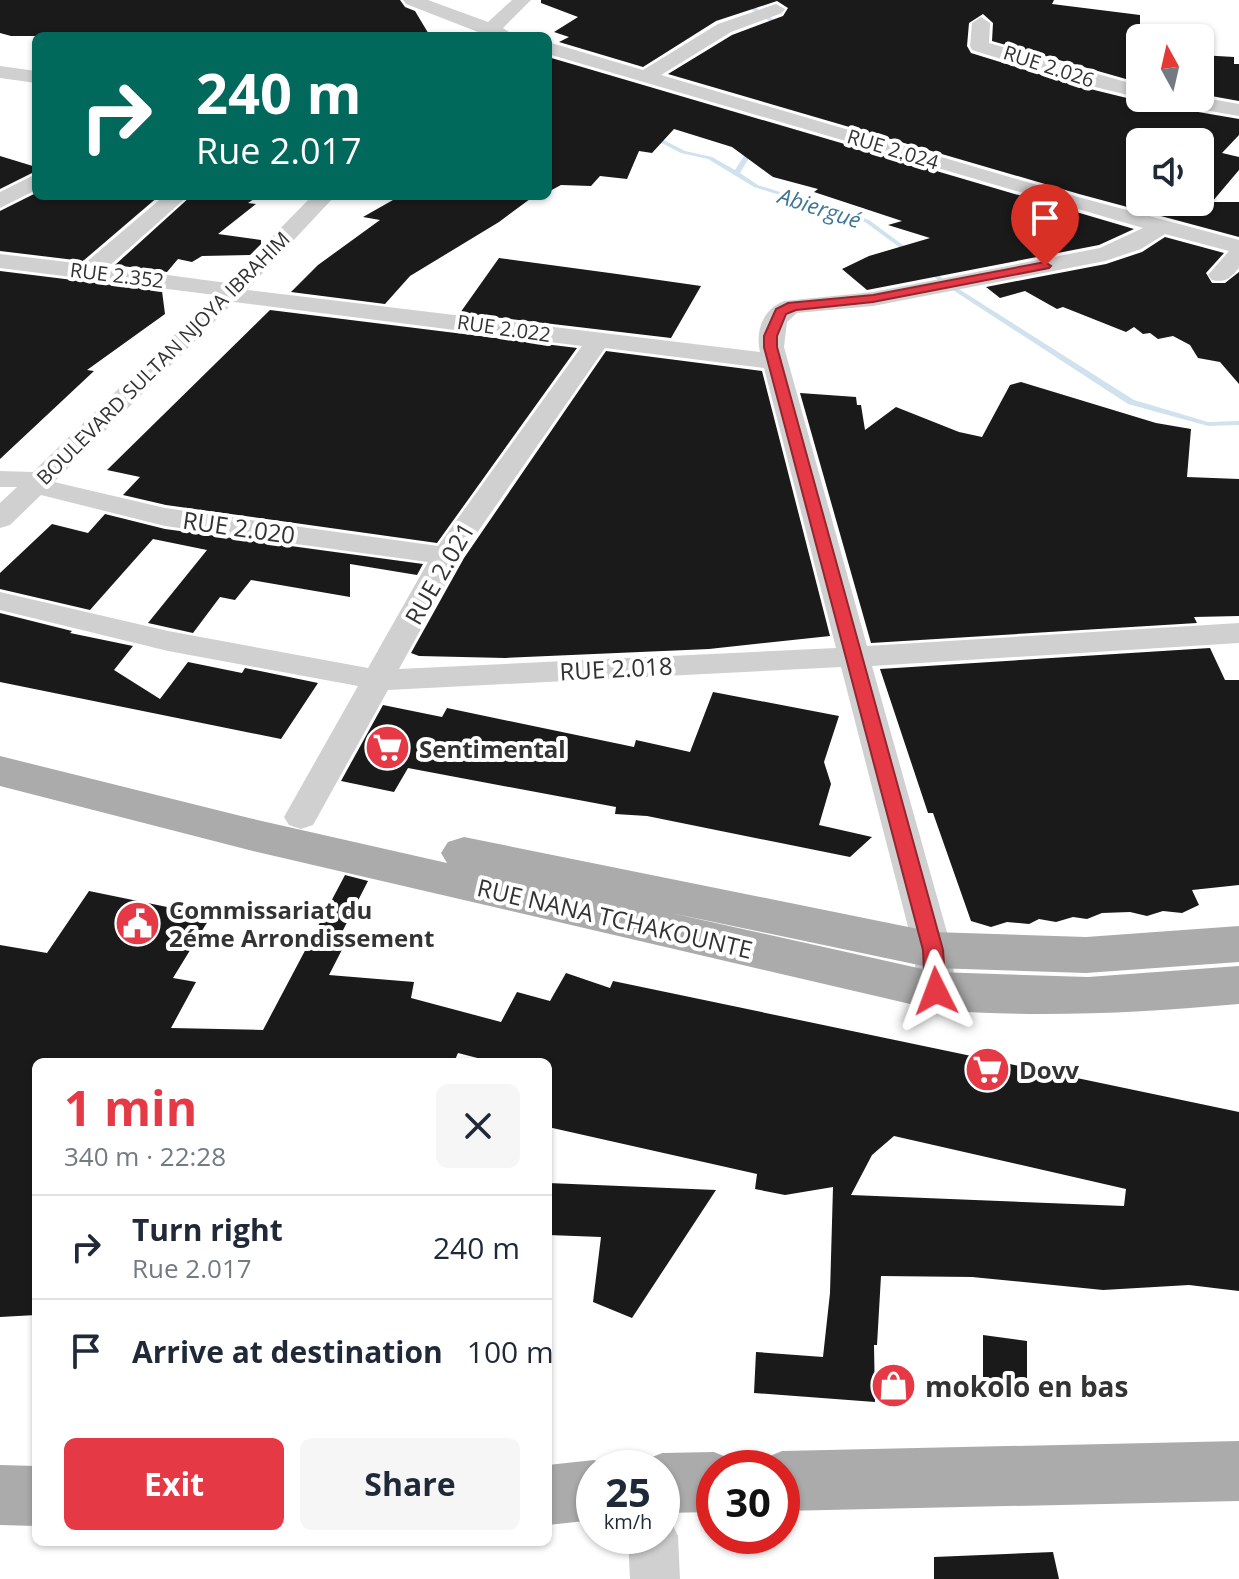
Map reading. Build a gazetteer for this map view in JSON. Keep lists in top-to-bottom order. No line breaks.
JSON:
{"streets":{"main road":["RUE NANA TCHAKOUNTE"],"street":["RUE 2.026","RUE 2.024","RUE 2.352","RUE 2.022","BOULEVARD SULTAN NJOYA IBRAHIM","RUE 2.020","RUE 2.021","RUE 2.018"]},"crossings":[["RUE 2.352","RUE 2.022"],["RUE 2.352","BOULEVARD SULTAN NJOYA IBRAHIM"],["RUE 2.022","BOULEVARD SULTAN NJOYA IBRAHIM"],["RUE 2.022","RUE 2.021"],["BOULEVARD SULTAN NJOYA IBRAHIM","RUE 2.020"],["RUE 2.020","RUE 2.021"],["RUE 2.021","RUE 2.018"],["RUE 2.021","RUE NANA TCHAKOUNTE"]],"water":["Abiergué"],"places":{"supermarket":["Sentimental","Dovv"],"public building":["Commissariat du 2éme Arrondissement"],"shop":["mokolo en bas"]},"north":"top","page":{"turn":["240 m","Rue 2.017"],"heading":["1 min","340 m · 22:28"],"list":[{"name":"Turn right","note":"Rue 2.017","value":"240 m"},{"name":"Arrive at destination","value":"100 m"}],"buttons":["Exit","Share"],"speed":"25 km/h","limit":"30"}}
